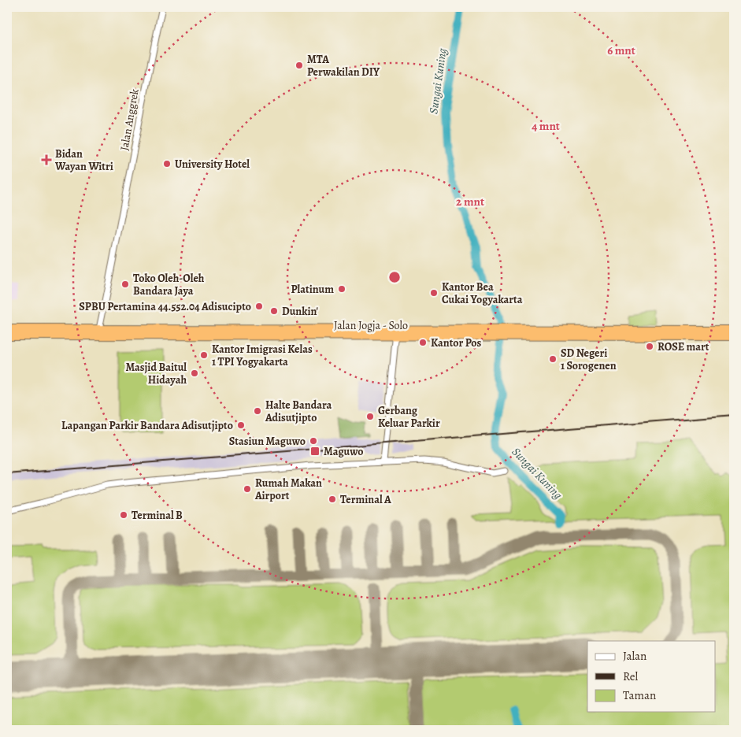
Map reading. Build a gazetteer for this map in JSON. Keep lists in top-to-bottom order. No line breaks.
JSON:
{"streets":{"highway":["Jalan Jogja - Solo"],"street":["Jalan Anggrek"]},"crossings":[["Jalan Anggrek","Jalan Jogja - Solo"]],"water":["Sungai Kuning"],"places":{"other":["MTA Perwakilan DIY","University Hotel","Toko Oleh-Oleh Bandara Jaya","Platinum","Kantor Bea Cukai Yogyakarta","SPBU Pertamina 44.552.04 Adisucipto","Dunkin'","Kantor Pos","ROSE mart","Kantor Imigrasi Kelas 1 TPI Yogyakarta","SD Negeri 1 Sorogenen","Masjid Baitul Hidayah","Halte Bandara Adisutjipto","Gerbang Keluar Parkir","Lapangan Parkir Bandara Adisutjipto","Stasiun Maguwo","Rumah Makan Airport","Terminal A","Terminal B"],"health":["Bidan Wayan Witri"],"transit":["Maguwo"]},"legend":["Jalan","Rel","Taman"],"rings":["6 mnt","4 mnt","2 mnt"]}
